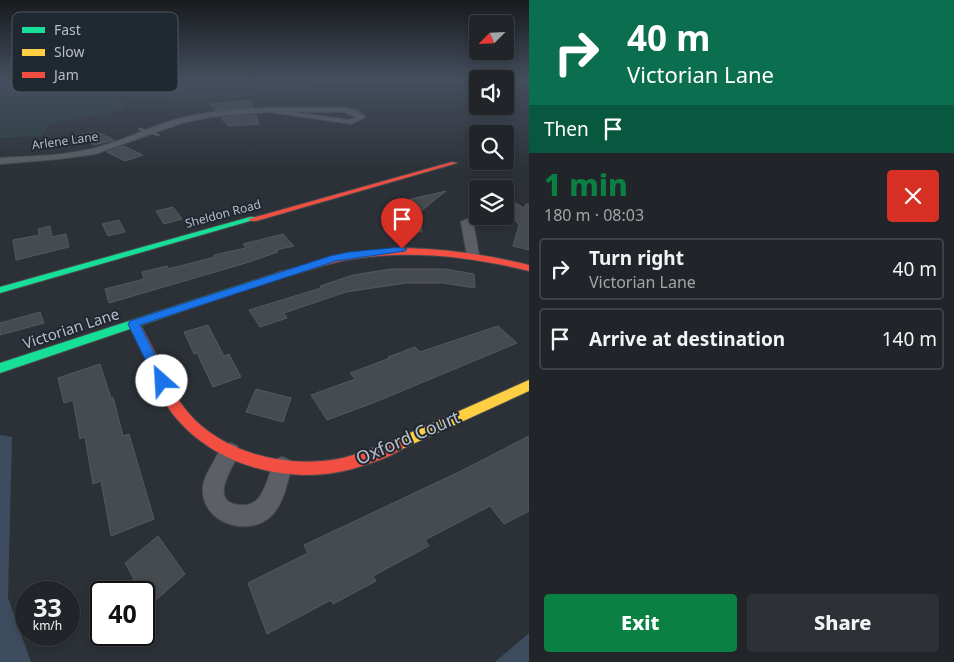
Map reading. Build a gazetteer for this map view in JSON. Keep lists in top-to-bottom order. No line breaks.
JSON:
{"streets":{"street":["Arlene Lane","Sheldon Road","Victorian Lane","Oxford Court"]},"crossings":[["Victorian Lane","Oxford Court"]],"legend":["Fast","Slow","Jam"],"north":"bottom left","page":{"turn":["40 m","Victorian Lane"],"then":"Then","heading":["1 min","180 m · 08:03"],"list":[{"name":"Turn right","note":"Victorian Lane","value":"40 m"},{"name":"Arrive at destination","value":"140 m"}],"speed":"33 km/h","limit":"40","buttons":["Exit","Share"]}}
